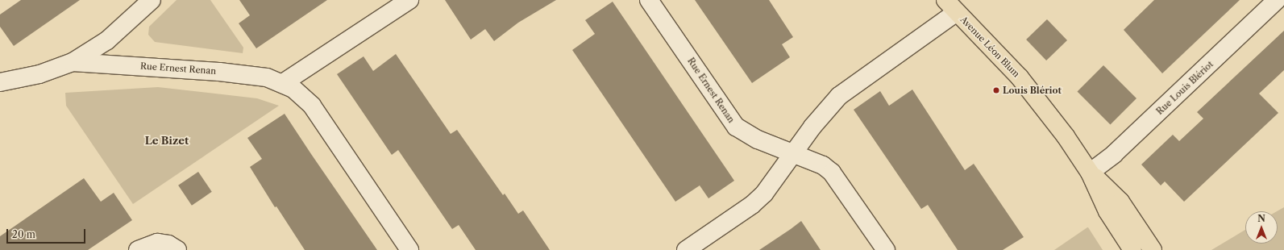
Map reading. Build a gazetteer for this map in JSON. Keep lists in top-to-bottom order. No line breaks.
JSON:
{"streets":{"main road":["Avenue Léon Blum"],"street":["Rue Ernest Renan","Rue Louis Blériot"]},"crossings":[["Avenue Léon Blum","Rue Louis Blériot"]],"districts":["Le Bizet"],"places":["Louis Blériot"],"scale_bar":"20 m","north":"top"}
